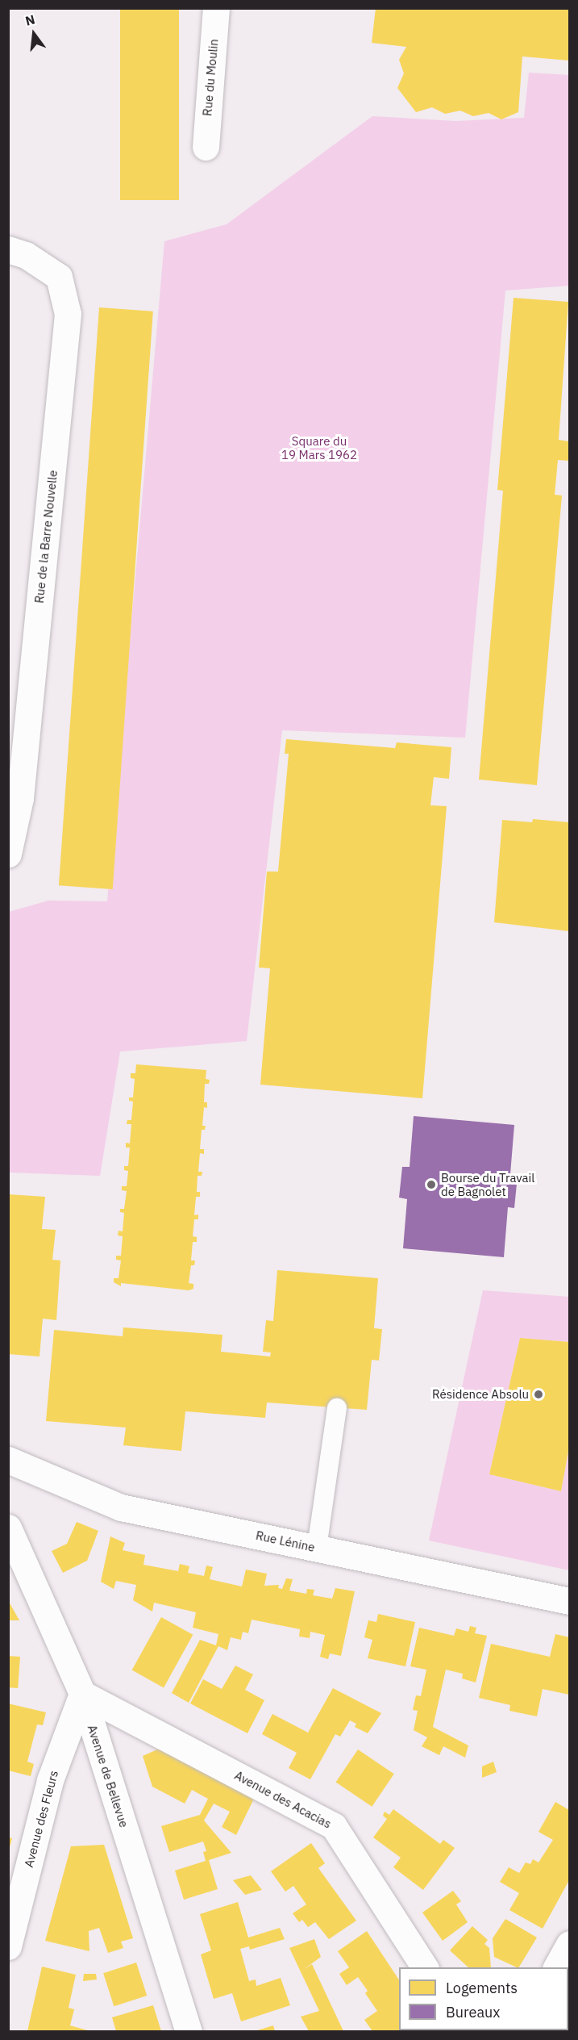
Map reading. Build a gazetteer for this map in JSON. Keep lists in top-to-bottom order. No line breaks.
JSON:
{"streets":{"street":["Rue du Moulin","Rue de la Barre Nouvelle","Rue Lénine","Avenue de Bellevue","Avenue des Acacias","Avenue des Fleurs"]},"crossings":[["Avenue de Bellevue","Avenue des Acacias"],["Avenue de Bellevue","Avenue des Fleurs"],["Avenue des Acacias","Avenue des Fleurs"]],"parks":["Square du 19 Mars 1962"],"places":["Bourse du Travail de Bagnolet","Résidence Absolu"],"legend":["Logements","Bureaux"],"north":"top"}
